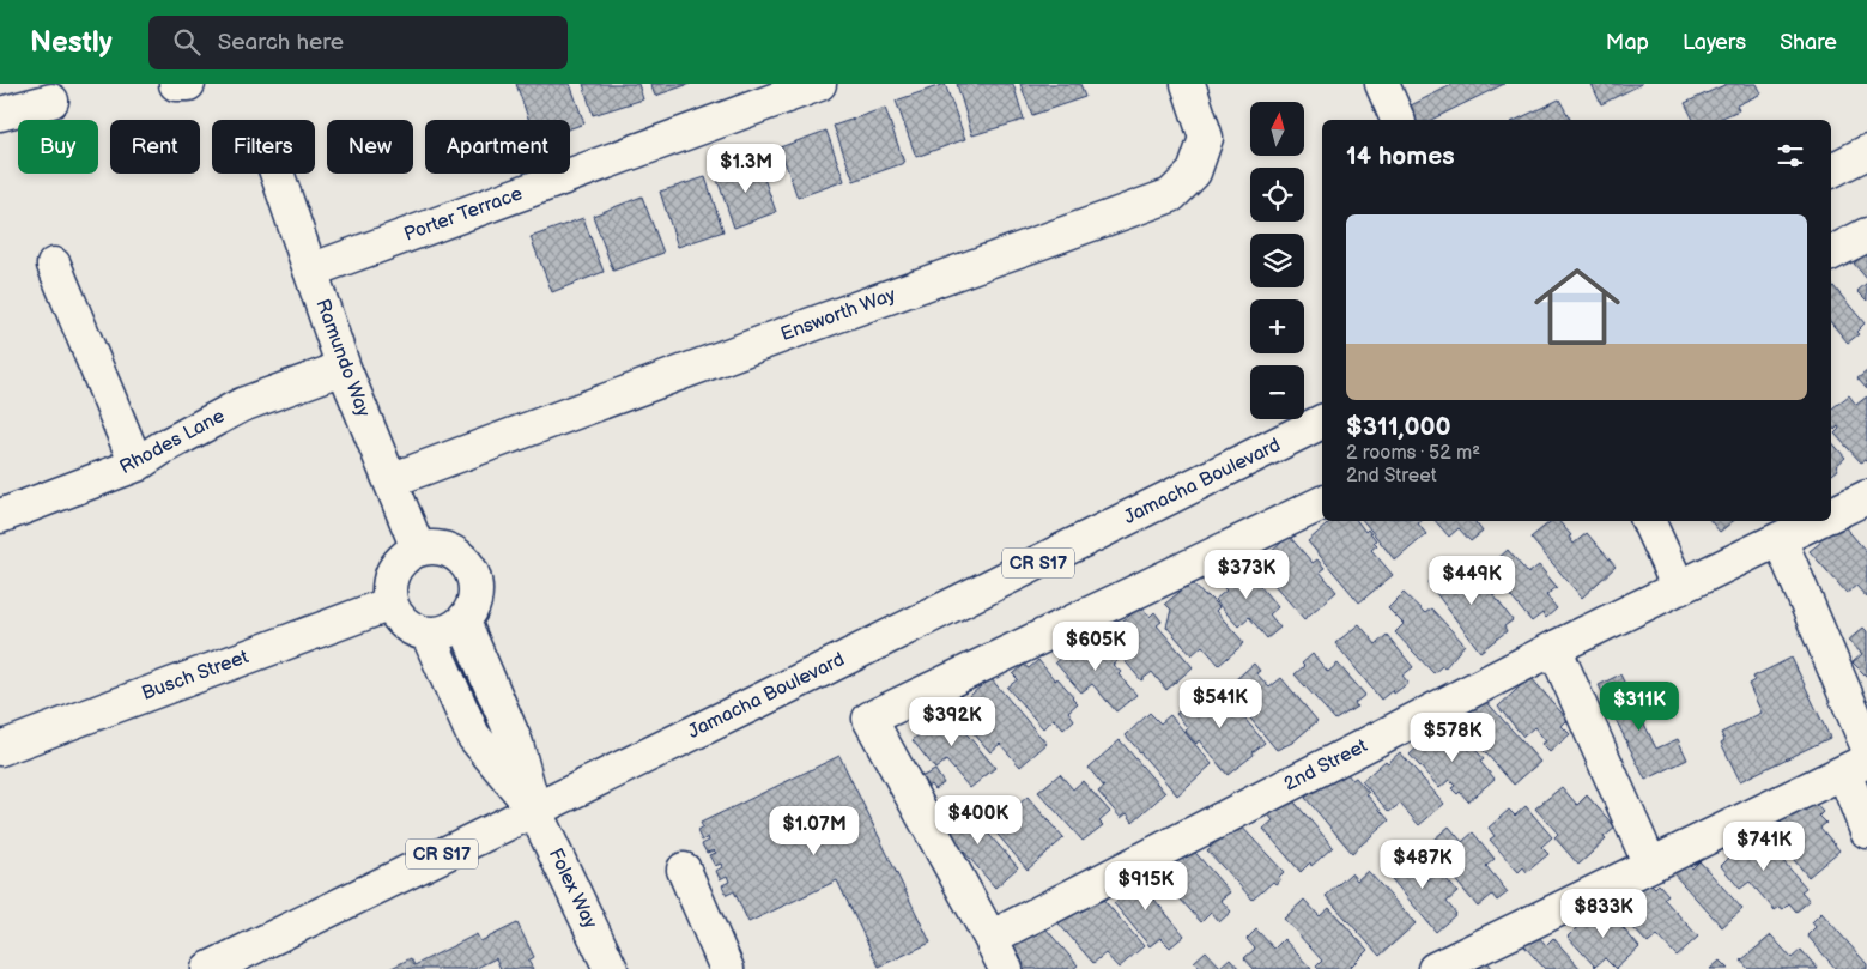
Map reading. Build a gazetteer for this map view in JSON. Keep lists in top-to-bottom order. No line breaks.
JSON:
{"streets":{"street":["Porter Terrace","Ensworth Way","Ramundo Way","Rhodes Lane","Jamacha Boulevard","CR S17","Busch Street","2nd Street","Folex Way"]},"crossings":[["Porter Terrace","Ramundo Way"],["Ensworth Way","Ramundo Way"],["Ramundo Way","Rhodes Lane"],["Ramundo Way","Busch Street"],["Jamacha Boulevard","Folex Way"]],"north":"top","page":{"header":"Nestly","search":"Search here","nav":["Map","Layers","Share"],"map_buttons":["+","−"],"chip":["Buy","Rent","Filters","New","Apartment"],"heading":"14 homes","price":["$1.3M","$373K","$449K","$605K","$541K","$311K","$392K","$578K","$400K","$1.07M","$741K","$487K","$915K","$833K"],"list":[{"name":"$311,000","note":"2 rooms · 52 m² · 2nd Street"}]}}
